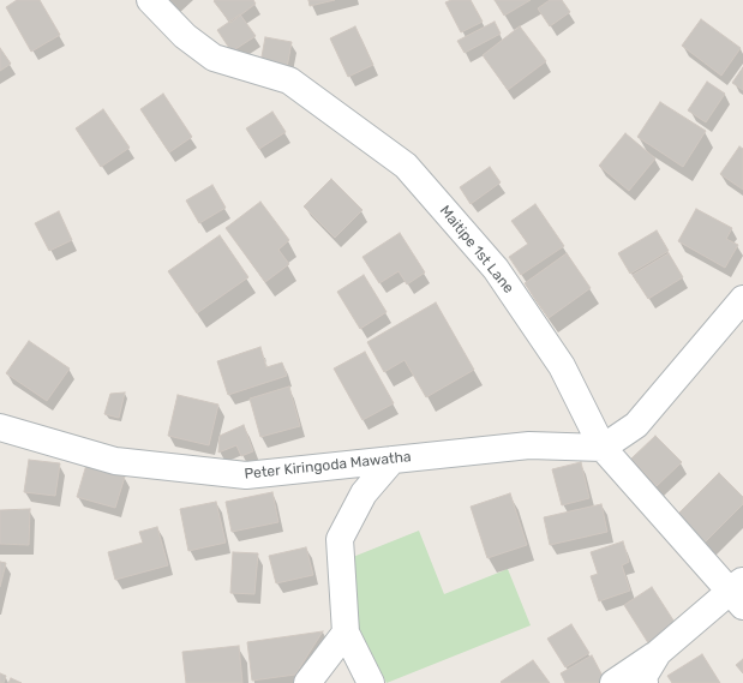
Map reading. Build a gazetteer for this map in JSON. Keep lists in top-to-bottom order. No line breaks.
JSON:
{"streets":{"street":["Maitipe 1st Lane","Peter Kiringoda Mawatha"]},"crossings":[["Maitipe 1st Lane","Peter Kiringoda Mawatha"]]}
